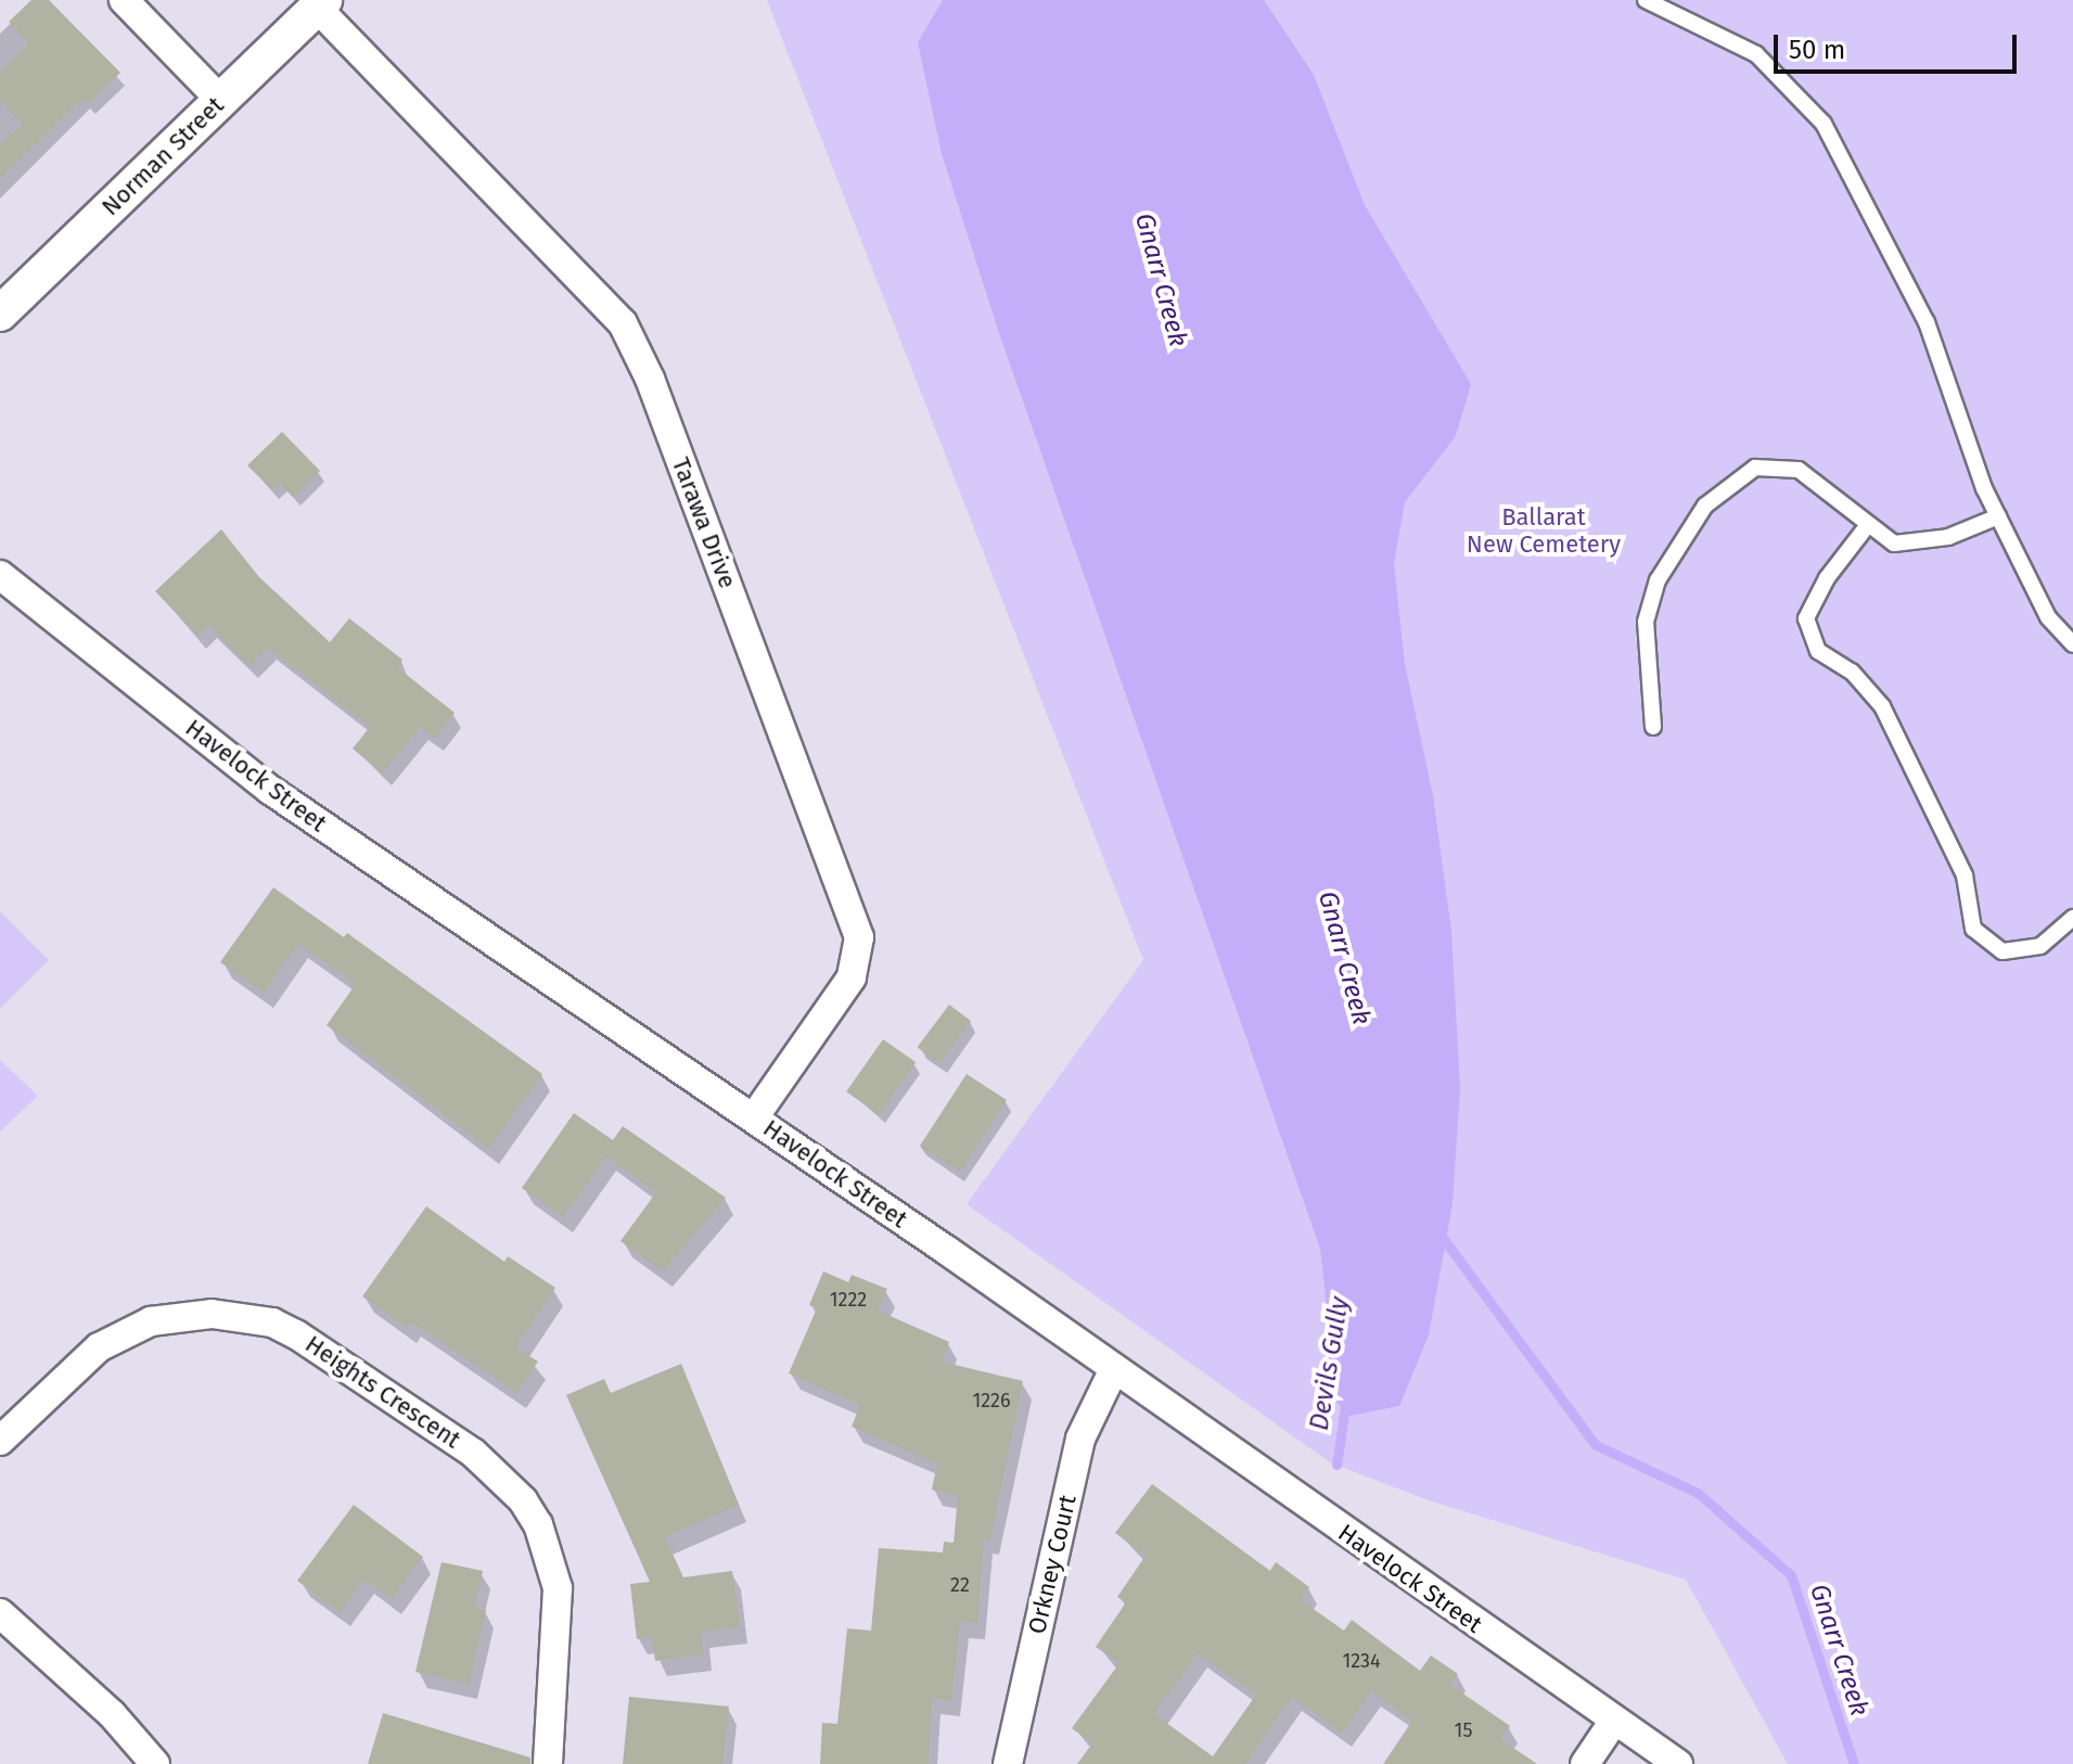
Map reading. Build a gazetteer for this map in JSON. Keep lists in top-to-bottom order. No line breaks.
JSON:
{"streets":{"street":["Norman Street","Tarawa Drive","Havelock Street","Heights Crescent","Orkney Court"]},"crossings":[["Norman Street","Tarawa Drive"],["Tarawa Drive","Havelock Street"],["Havelock Street","Orkney Court"]],"water":["Gnarr Creek","Devils Gully"],"parks":["Ballarat New Cemetery"],"house_numbers":["1222","1226","22","1234","15"],"scale_bar":"50 m"}
